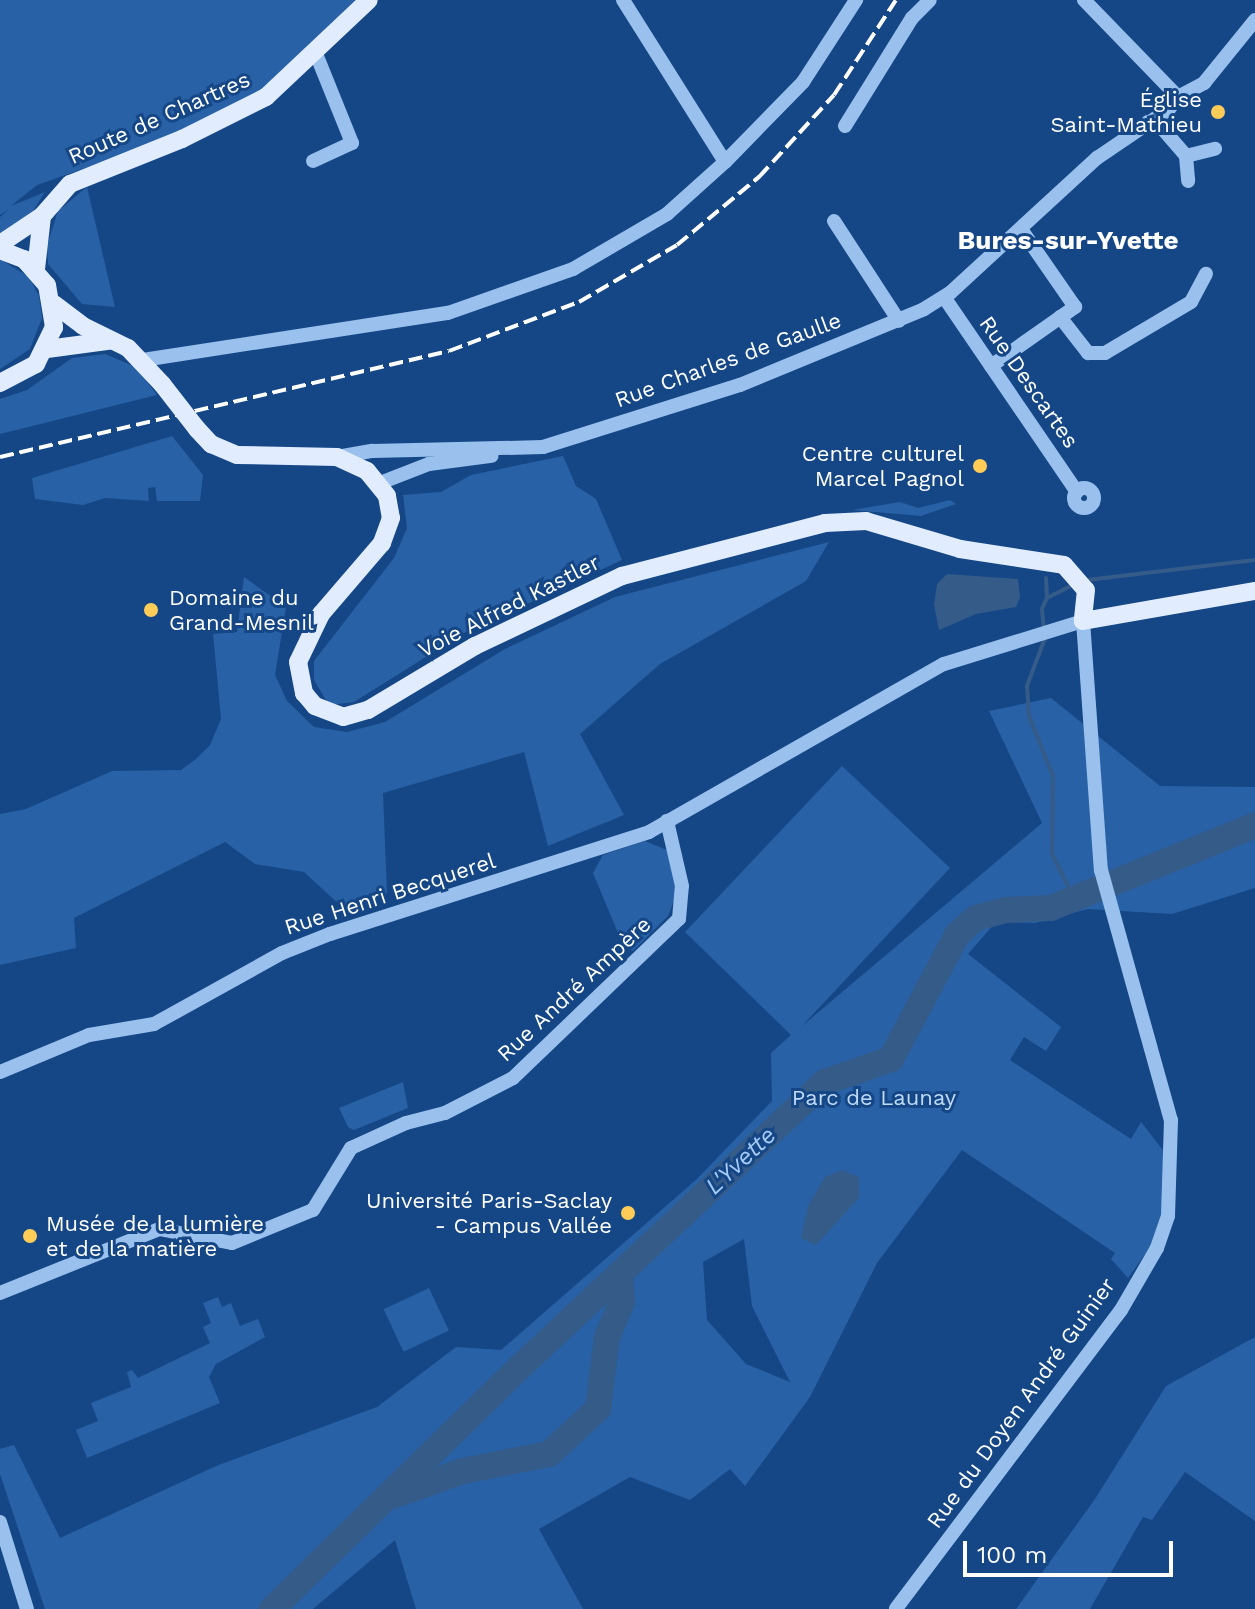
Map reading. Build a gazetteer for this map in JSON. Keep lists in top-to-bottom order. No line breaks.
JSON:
{"streets":{"main road":["Route de Chartres","Rue Charles de Gaulle","Voie Alfred Kastler"],"street":["Rue Descartes","Rue Henri Becquerel","Rue André Ampère","Rue du Doyen André Guinier"]},"crossings":[["Rue Charles de Gaulle","Rue Descartes"],["Rue Charles de Gaulle","Voie Alfred Kastler"],["Voie Alfred Kastler","Rue du Doyen André Guinier"],["Rue Henri Becquerel","Rue André Ampère"]],"districts":["Bures-sur-Yvette"],"water":["L'Yvette"],"parks":["Parc de Launay"],"places":["Église Saint-Mathieu","Centre culturel Marcel Pagnol","Domaine du Grand-Mesnil","Université Paris-Saclay - Campus Vallée","Musée de la lumière et de la matière"],"scale_bar":"100 m"}
